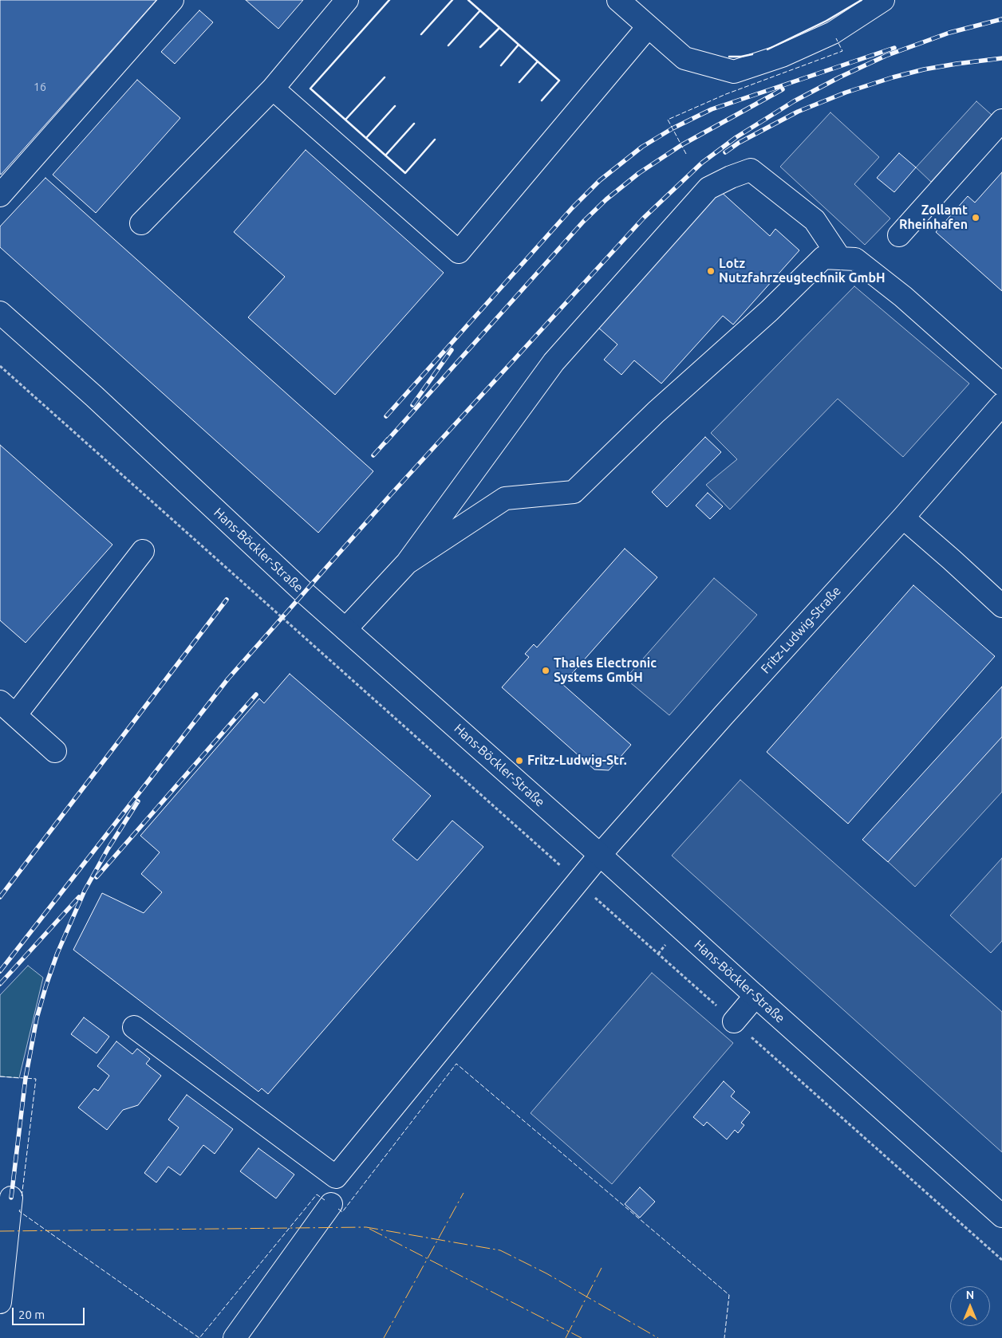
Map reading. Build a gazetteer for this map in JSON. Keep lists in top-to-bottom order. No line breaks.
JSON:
{"streets":{"main road":["Hans-Böckler-Straße","Fritz-Ludwig-Straße"]},"crossings":[["Hans-Böckler-Straße","Fritz-Ludwig-Straße"]],"places":["Zollamt Rheinhafen","Lotz Nutzfahrzeugtechnik GmbH","Thales Electronic Systems GmbH","Fritz-Ludwig-Str."],"house_numbers":["16"],"scale_bar":"20 m","north":"top"}
